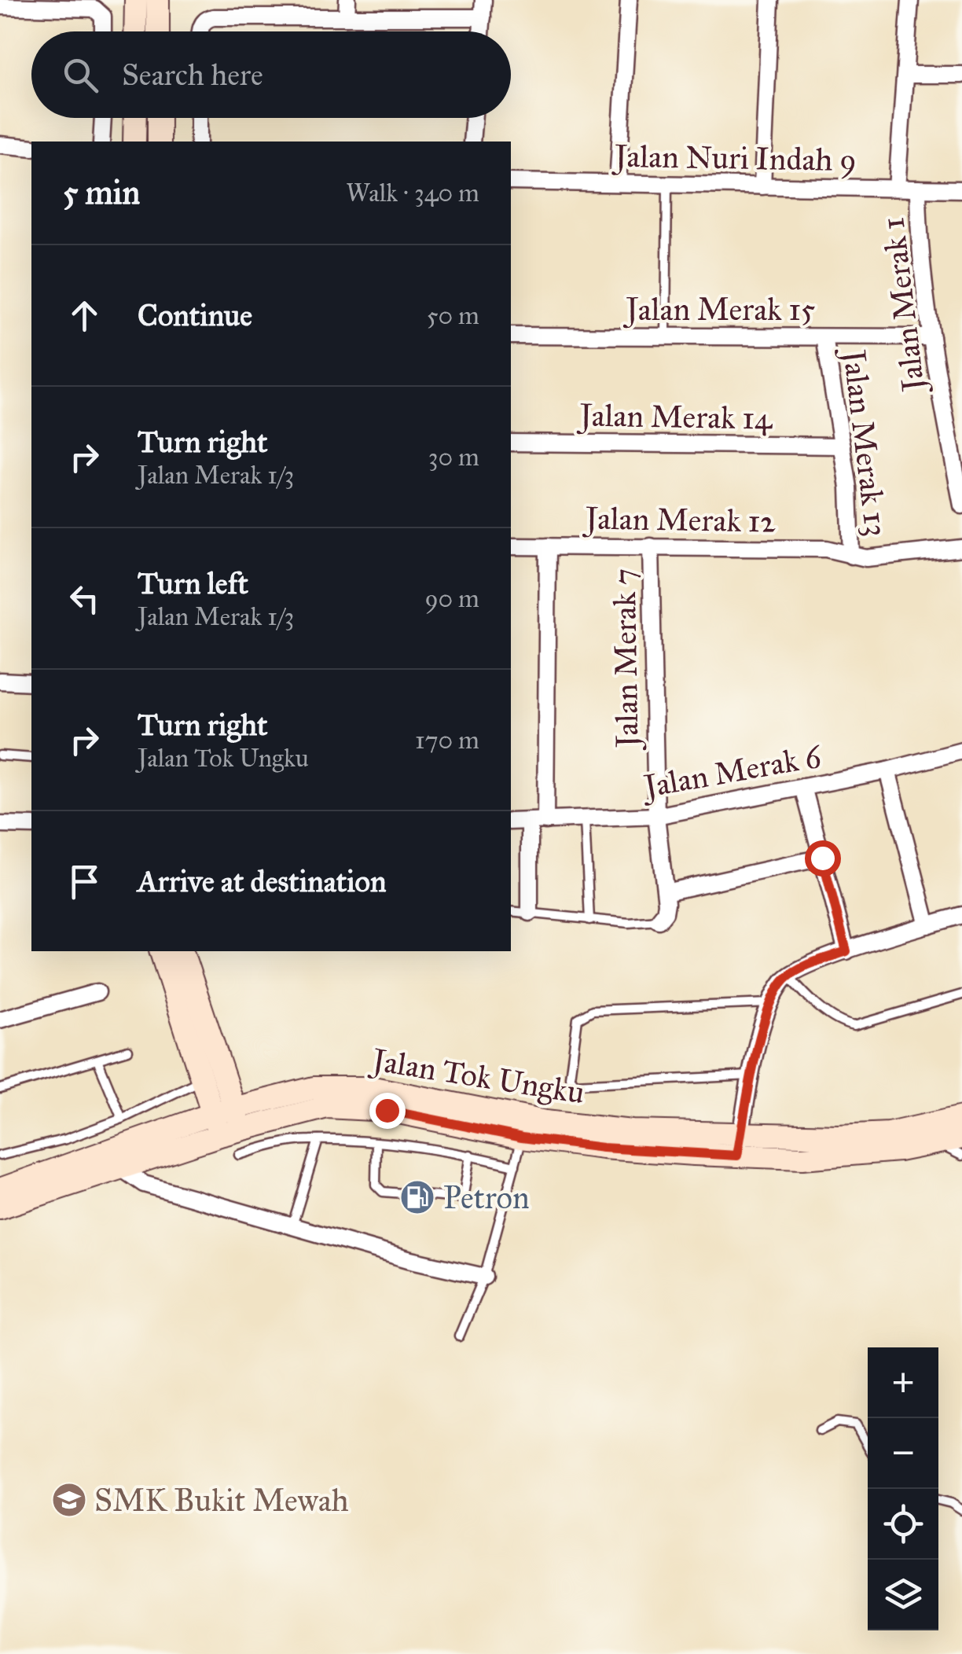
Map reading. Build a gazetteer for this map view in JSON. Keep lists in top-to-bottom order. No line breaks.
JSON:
{"streets":{"main road":["Jalan Tok Ungku"],"street":["Jalan Nuri Indah 9","Jalan Merak 1","Jalan Merak 15","Jalan Merak 14","Jalan Merak 13","Jalan Merak 12","Jalan Merak 7","Jalan Merak 6"]},"crossings":[["Jalan Nuri Indah 9","Jalan Merak 1"],["Jalan Merak 1","Jalan Merak 15"],["Jalan Merak 15","Jalan Merak 13"],["Jalan Merak 14","Jalan Merak 13"],["Jalan Merak 13","Jalan Merak 12"],["Jalan Merak 12","Jalan Merak 7"],["Jalan Merak 7","Jalan Merak 6"]],"places":{"fuel station":["Petron"],"school or university":["SMK Bukit Mewah"]},"page":{"search":"Search here","heading":["5 min","Walk · 340 m"],"list":[["Continue","50 m"],["Turn right","Jalan Merak 1/3","30 m"],["Turn left","Jalan Merak 1/3","90 m"],["Turn right","Jalan Tok Ungku","170 m"],"Arrive at destination"],"map_buttons":["+","−"]}}
